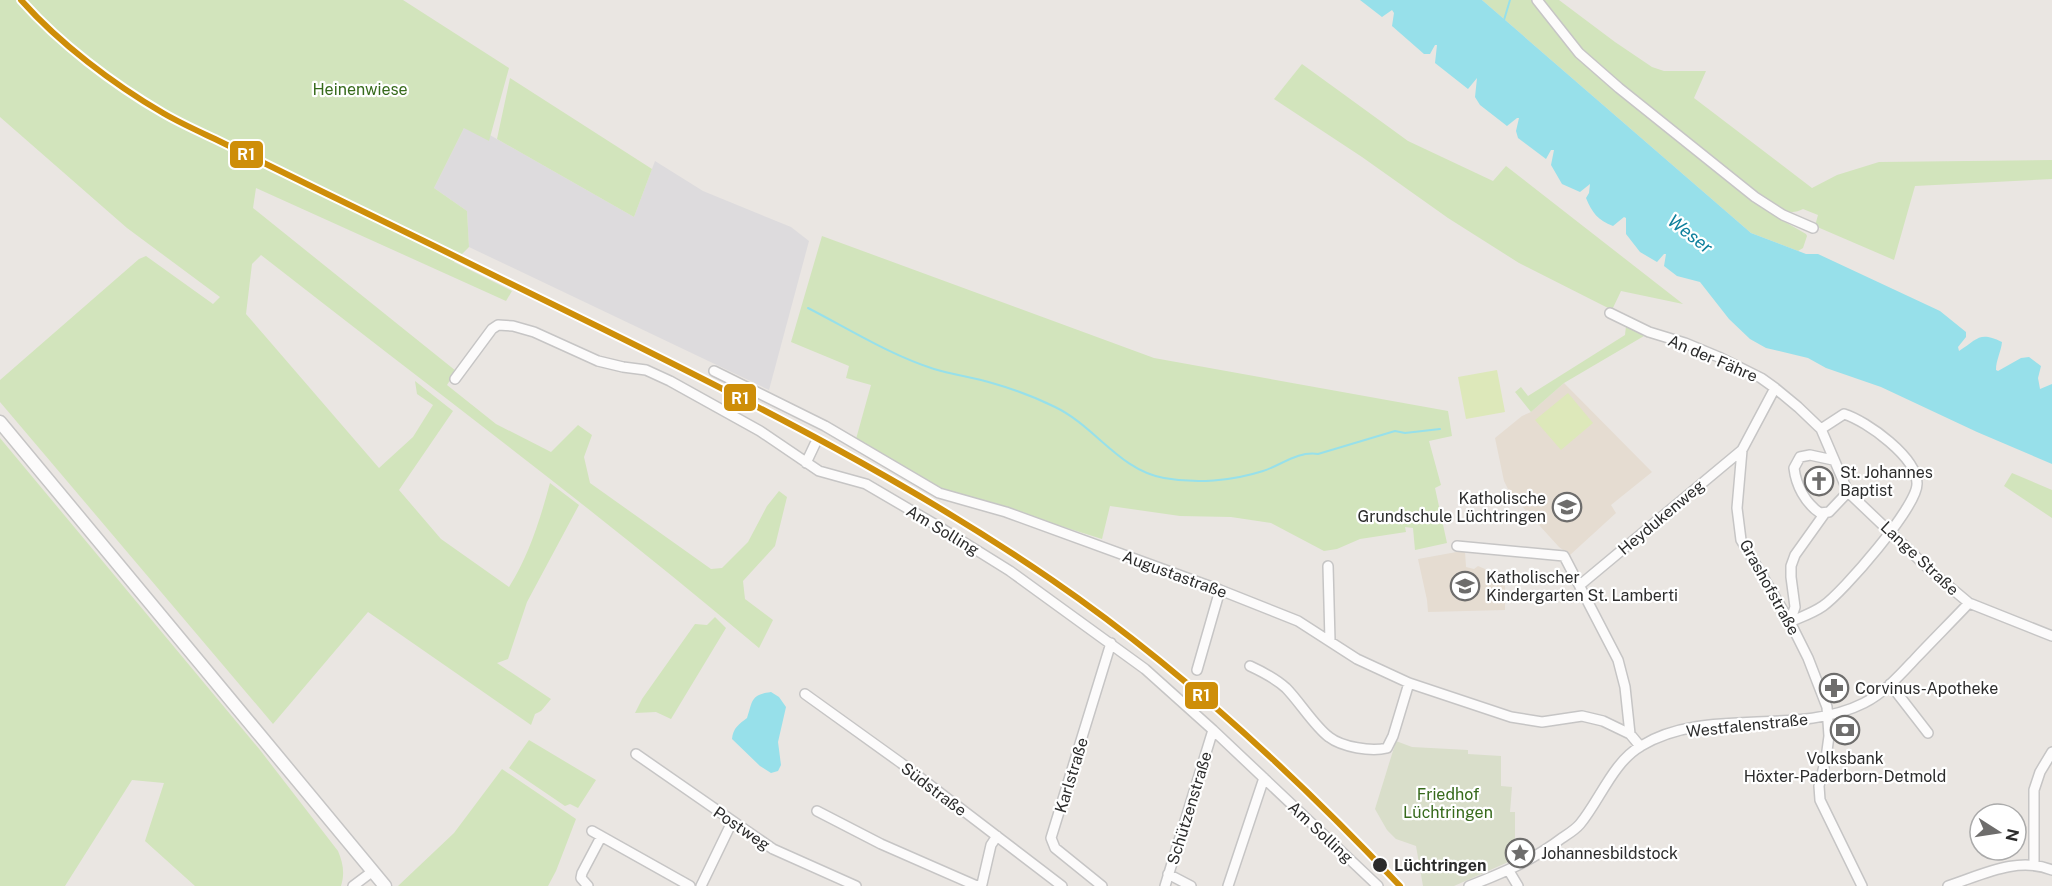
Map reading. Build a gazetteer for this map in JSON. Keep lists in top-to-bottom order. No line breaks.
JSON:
{"streets":{"street":["An der Fähre","Heydukenweg","Am Solling","Lange Straße","Augustastraße","Grashofstraße","Westfalenstraße","Karlstraße","Südstraße","Schützenstraße","Postweg"]},"crossings":[["An der Fähre","Lange Straße"],["An der Fähre","Grashofstraße"],["Heydukenweg","Grashofstraße"],["Am Solling","Karlstraße"],["Am Solling","Schützenstraße"],["Lange Straße","Grashofstraße"],["Lange Straße","Westfalenstraße"],["Augustastraße","Westfalenstraße"],["Grashofstraße","Westfalenstraße"]],"water":["Weser"],"parks":["Heinenwiese","Friedhof Lüchtringen"],"places":{"church":["St. Johannes Baptist"],"school or university":["Katholische Grundschule Lüchtringen","Katholischer Kindergarten St. Lamberti"],"pharmacy":["Corvinus-Apotheke"],"bank":["Volksbank Höxter-Paderborn-Detmold"],"place":["Johannesbildstock"],"other":["Lüchtringen"]},"lines":["transit line R1"],"north":"right"}
